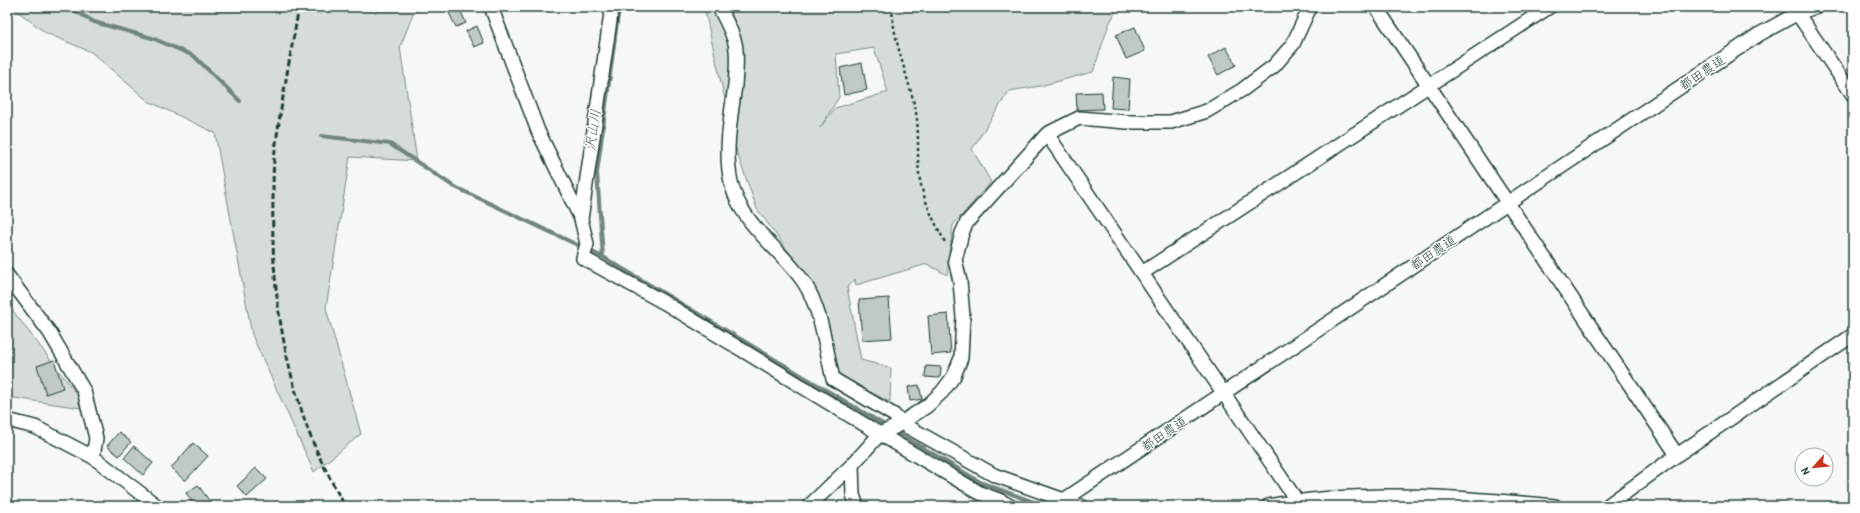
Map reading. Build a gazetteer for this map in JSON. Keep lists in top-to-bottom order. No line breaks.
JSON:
{"streets":{"street":["都田農道"]},"water":["沢山川"],"north":"bottom left"}
